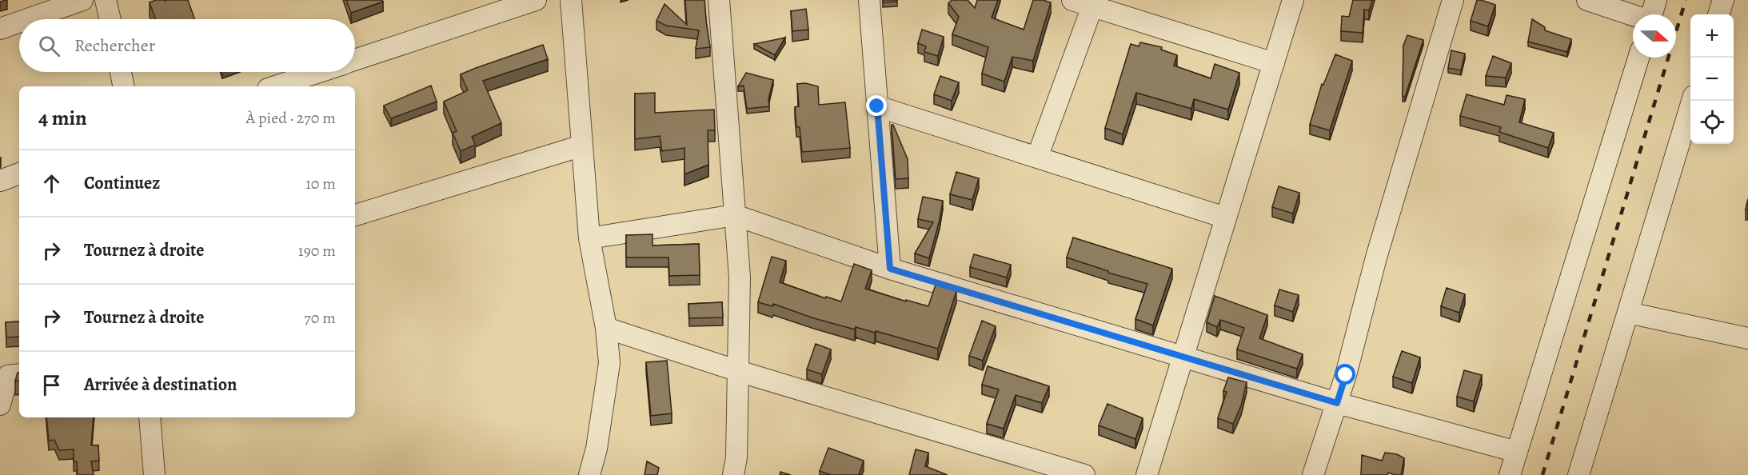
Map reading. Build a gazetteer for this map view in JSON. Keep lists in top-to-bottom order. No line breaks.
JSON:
{"north":"right","page":{"map_buttons":["+","−"],"search":"Rechercher","heading":["4 min","À pied · 270 m"],"list":[["Continuez","10 m"],["Tournez à droite","190 m"],["Tournez à droite","70 m"],"Arrivée à destination"]}}
